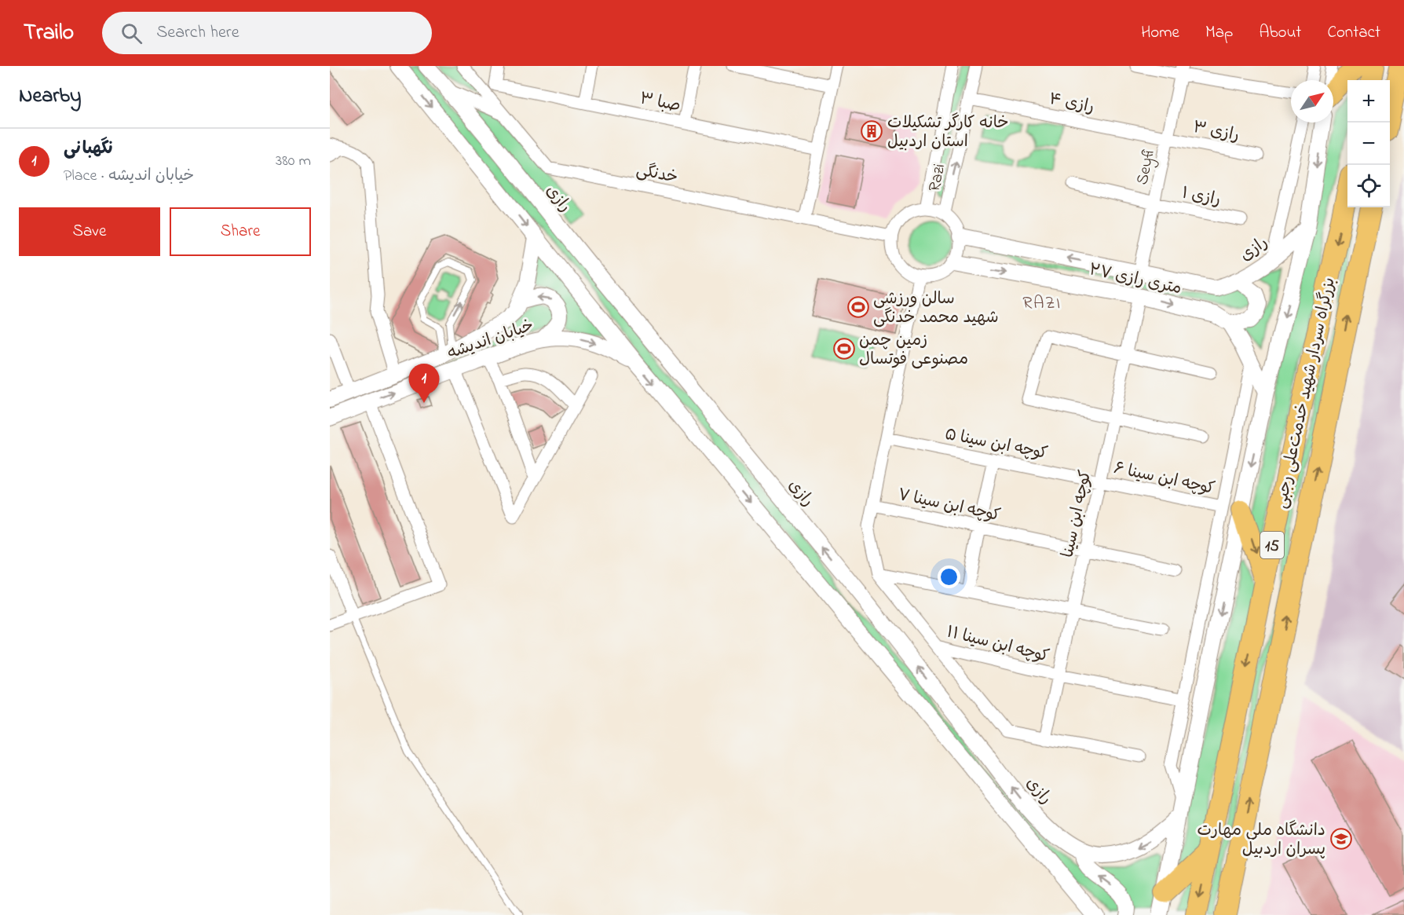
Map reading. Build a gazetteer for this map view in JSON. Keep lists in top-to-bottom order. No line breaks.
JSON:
{"streets":{"highway":["بزرگراه سردار شهید خدمت‌علی رجبی","15"],"street":["صبا ۳","رازی ۴","رازی ۳","Seyfi","خدنگی","Razi","رازی ۱","رازی","۲۷ متری رازی","خیابان اندیشه","کوچه ابن سینا ۵","کوچه ابن سینا ۶","کوچه ابن سینا ۷","کوچه ابن سینا","کوچه ابن سینا ۱۱"]},"crossings":[["رازی ۴","رازی ۳"],["رازی ۴","Seyfi"],["رازی ۴","Razi"],["رازی ۳","Seyfi"],["Seyfi","رازی ۱"],["Seyfi","۲۷ متری رازی"],["خدنگی","Razi"],["خدنگی","۲۷ متری رازی"],["Razi","۲۷ متری رازی"],["رازی","۲۷ متری رازی"],["۲۷ متری رازی","کوچه ابن سینا"],["کوچه ابن سینا ۵","کوچه ابن سینا ۶"],["کوچه ابن سینا ۵","کوچه ابن سینا ۷"],["کوچه ابن سینا ۵","کوچه ابن سینا"],["کوچه ابن سینا ۶","کوچه ابن سینا"],["کوچه ابن سینا ۷","کوچه ابن سینا"],["کوچه ابن سینا","کوچه ابن سینا ۱۱"]],"districts":["RAZI"],"places":{"building":["خانه کارگر تشکیلات استان اردبیل"],"sports":["سالن ورزشی شهید محمد خدنگی","زمین چمن مصنوعی فوتسال"],"school or university":["دانشگاه ملی مهارت پسران اردبیل"]},"north":"top right","page":{"header":"Trailo","search":"Search here","nav":["Home","Map","About","Contact"],"heading":"Nearby","map_buttons":["+","−"],"list":[{"mark":"1","name":"نگهبانی","note":"Place · خیابان اندیشه","value":"380 m"}],"buttons":["Save","Share"],"pins":"1"}}
